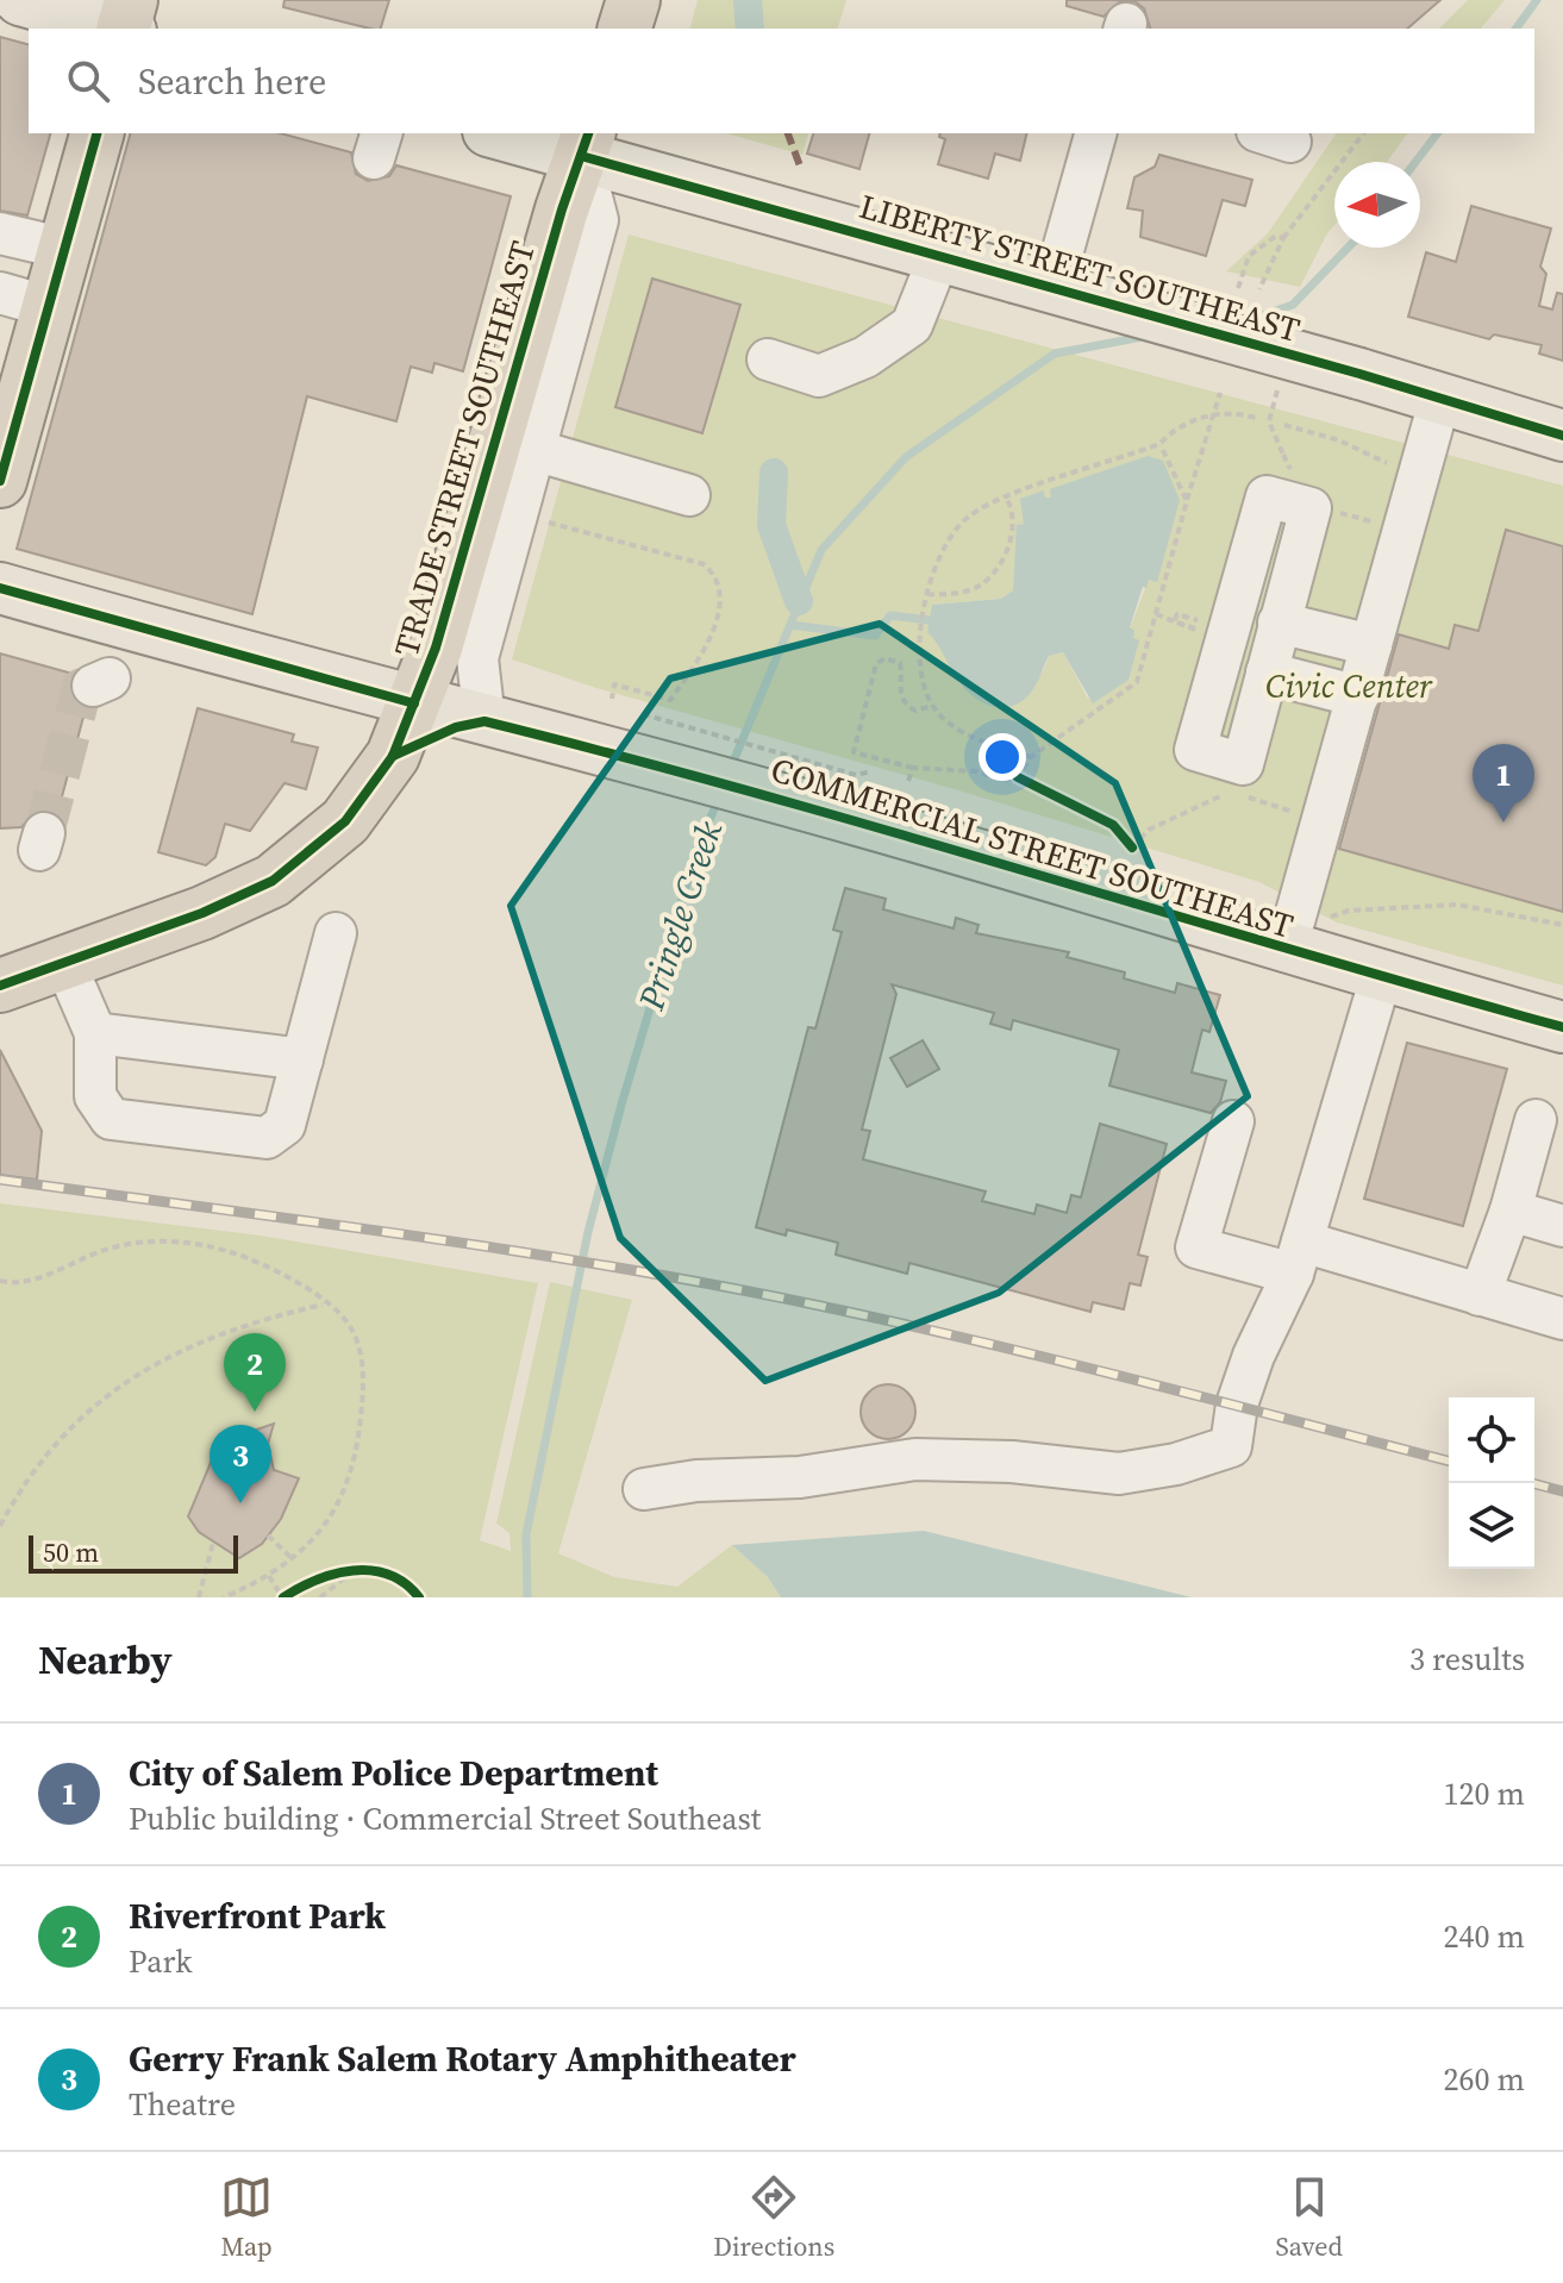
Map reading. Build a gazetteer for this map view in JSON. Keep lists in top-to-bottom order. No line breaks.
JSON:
{"streets":{"highway":["TRADE STREET SOUTHEAST"],"main road":["LIBERTY STREET SOUTHEAST","COMMERCIAL STREET SOUTHEAST"]},"crossings":[["LIBERTY STREET SOUTHEAST","TRADE STREET SOUTHEAST"],["TRADE STREET SOUTHEAST","COMMERCIAL STREET SOUTHEAST"]],"water":["Pringle Creek"],"parks":["Civic Center"],"scale_bar":"50 m","north":"left","page":{"search":"Search here","pins":["1","2","3"],"scale":"50 m","heading":["Nearby","3 results"],"list":[{"mark":"1","name":"City of Salem Police Department","note":"Public building · Commercial Street Southeast","value":"120 m"},{"mark":"2","name":"Riverfront Park","note":"Park","value":"240 m"},{"mark":"3","name":"Gerry Frank Salem Rotary Amphitheater","note":"Theatre","value":"260 m"}],"nav":["Map","Directions","Saved"]}}
